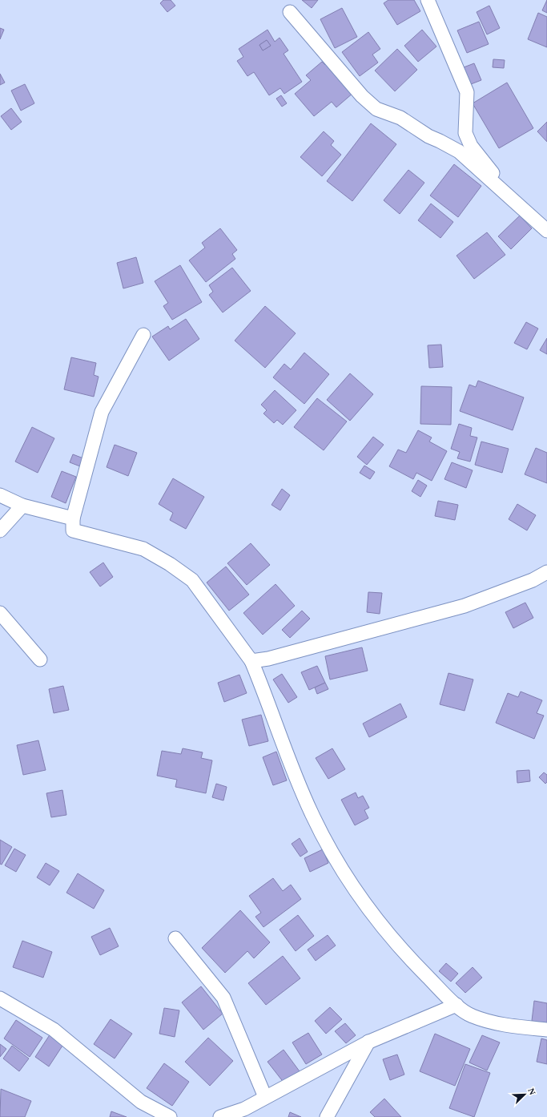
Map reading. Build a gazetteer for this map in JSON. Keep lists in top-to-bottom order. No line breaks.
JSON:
{"north":"top right"}
